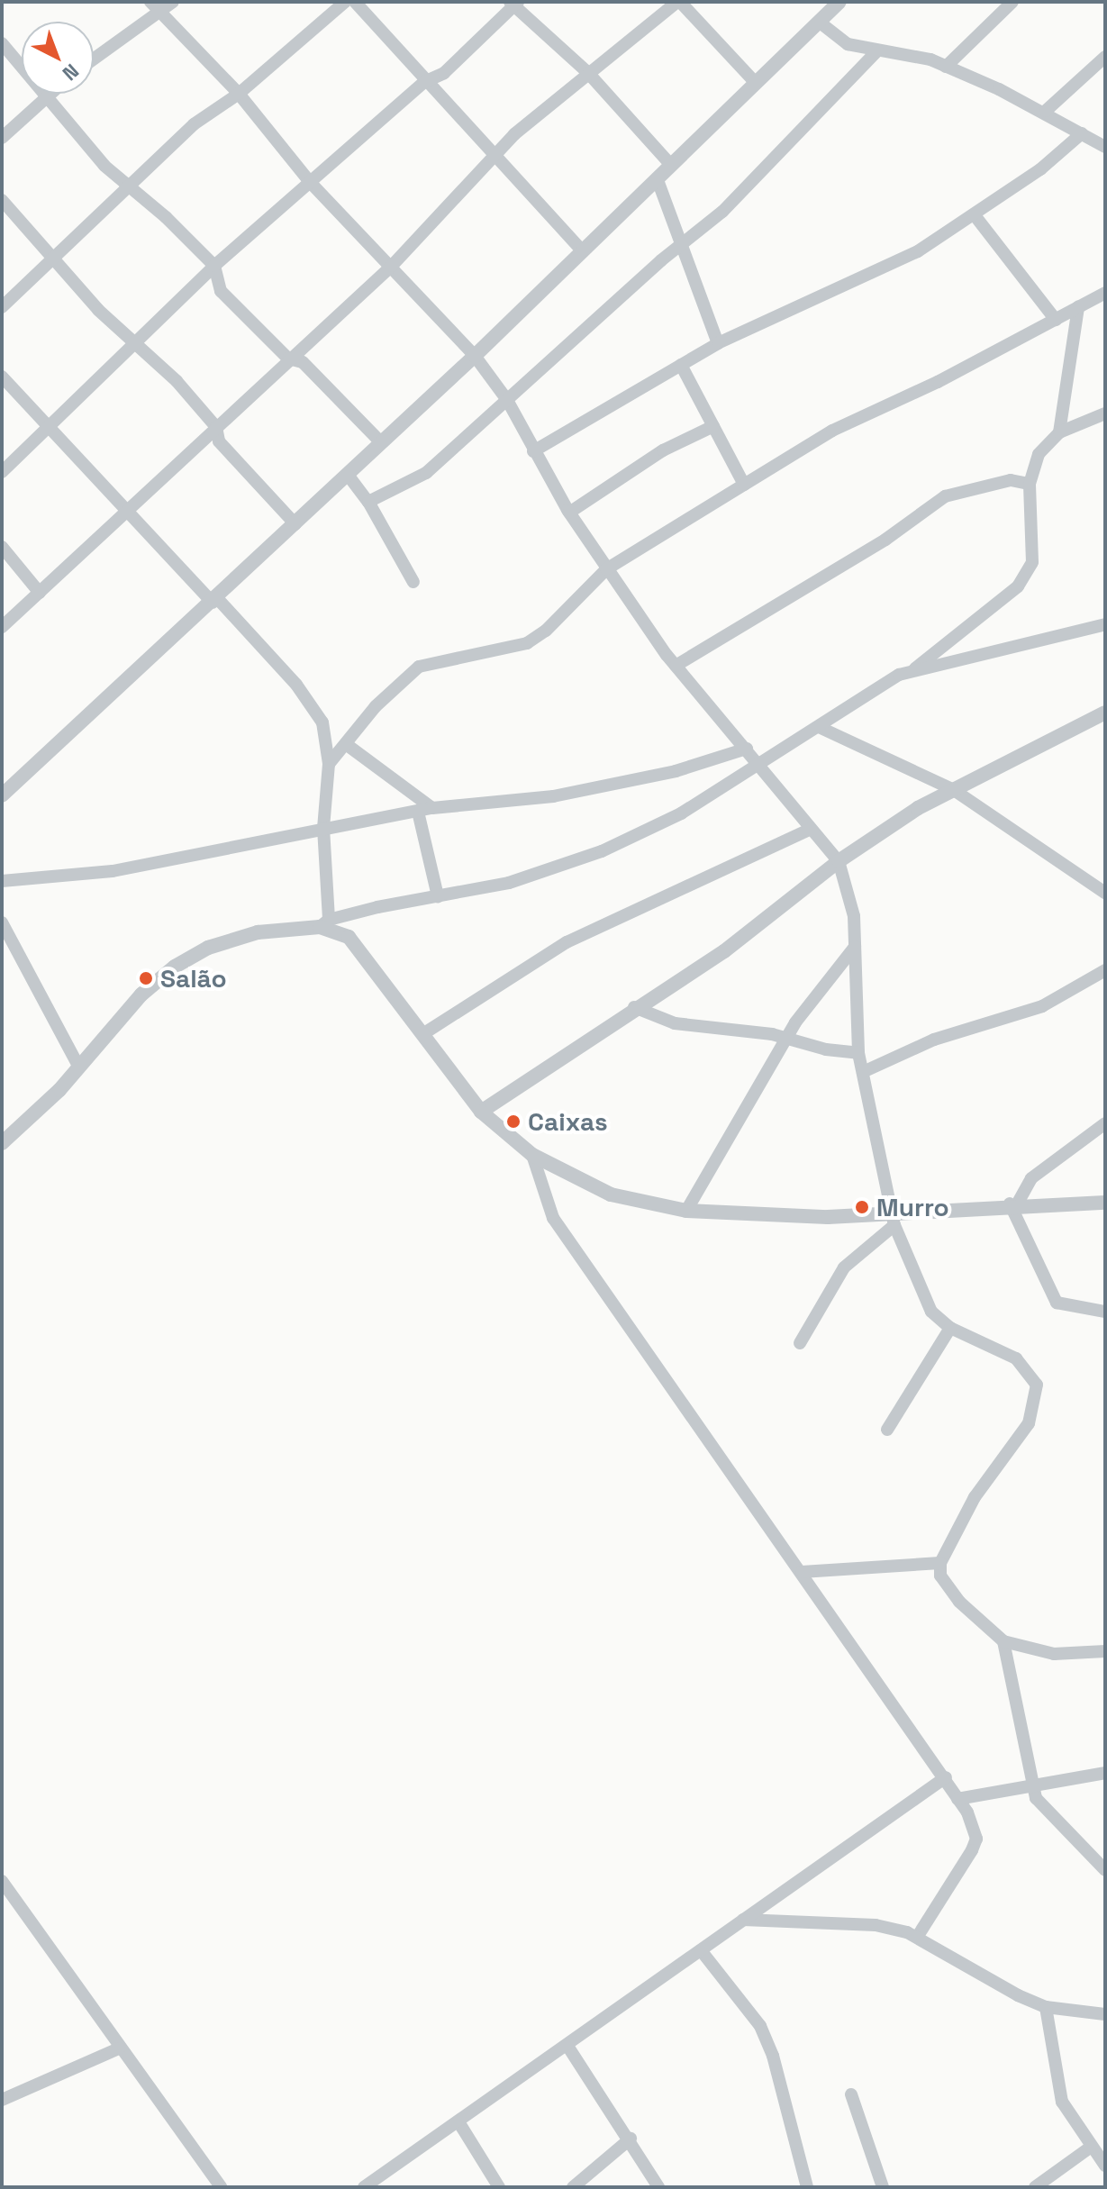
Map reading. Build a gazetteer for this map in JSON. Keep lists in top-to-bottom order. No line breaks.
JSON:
{"places":["Salão","Caixas","Murro"],"north":"bottom right"}
